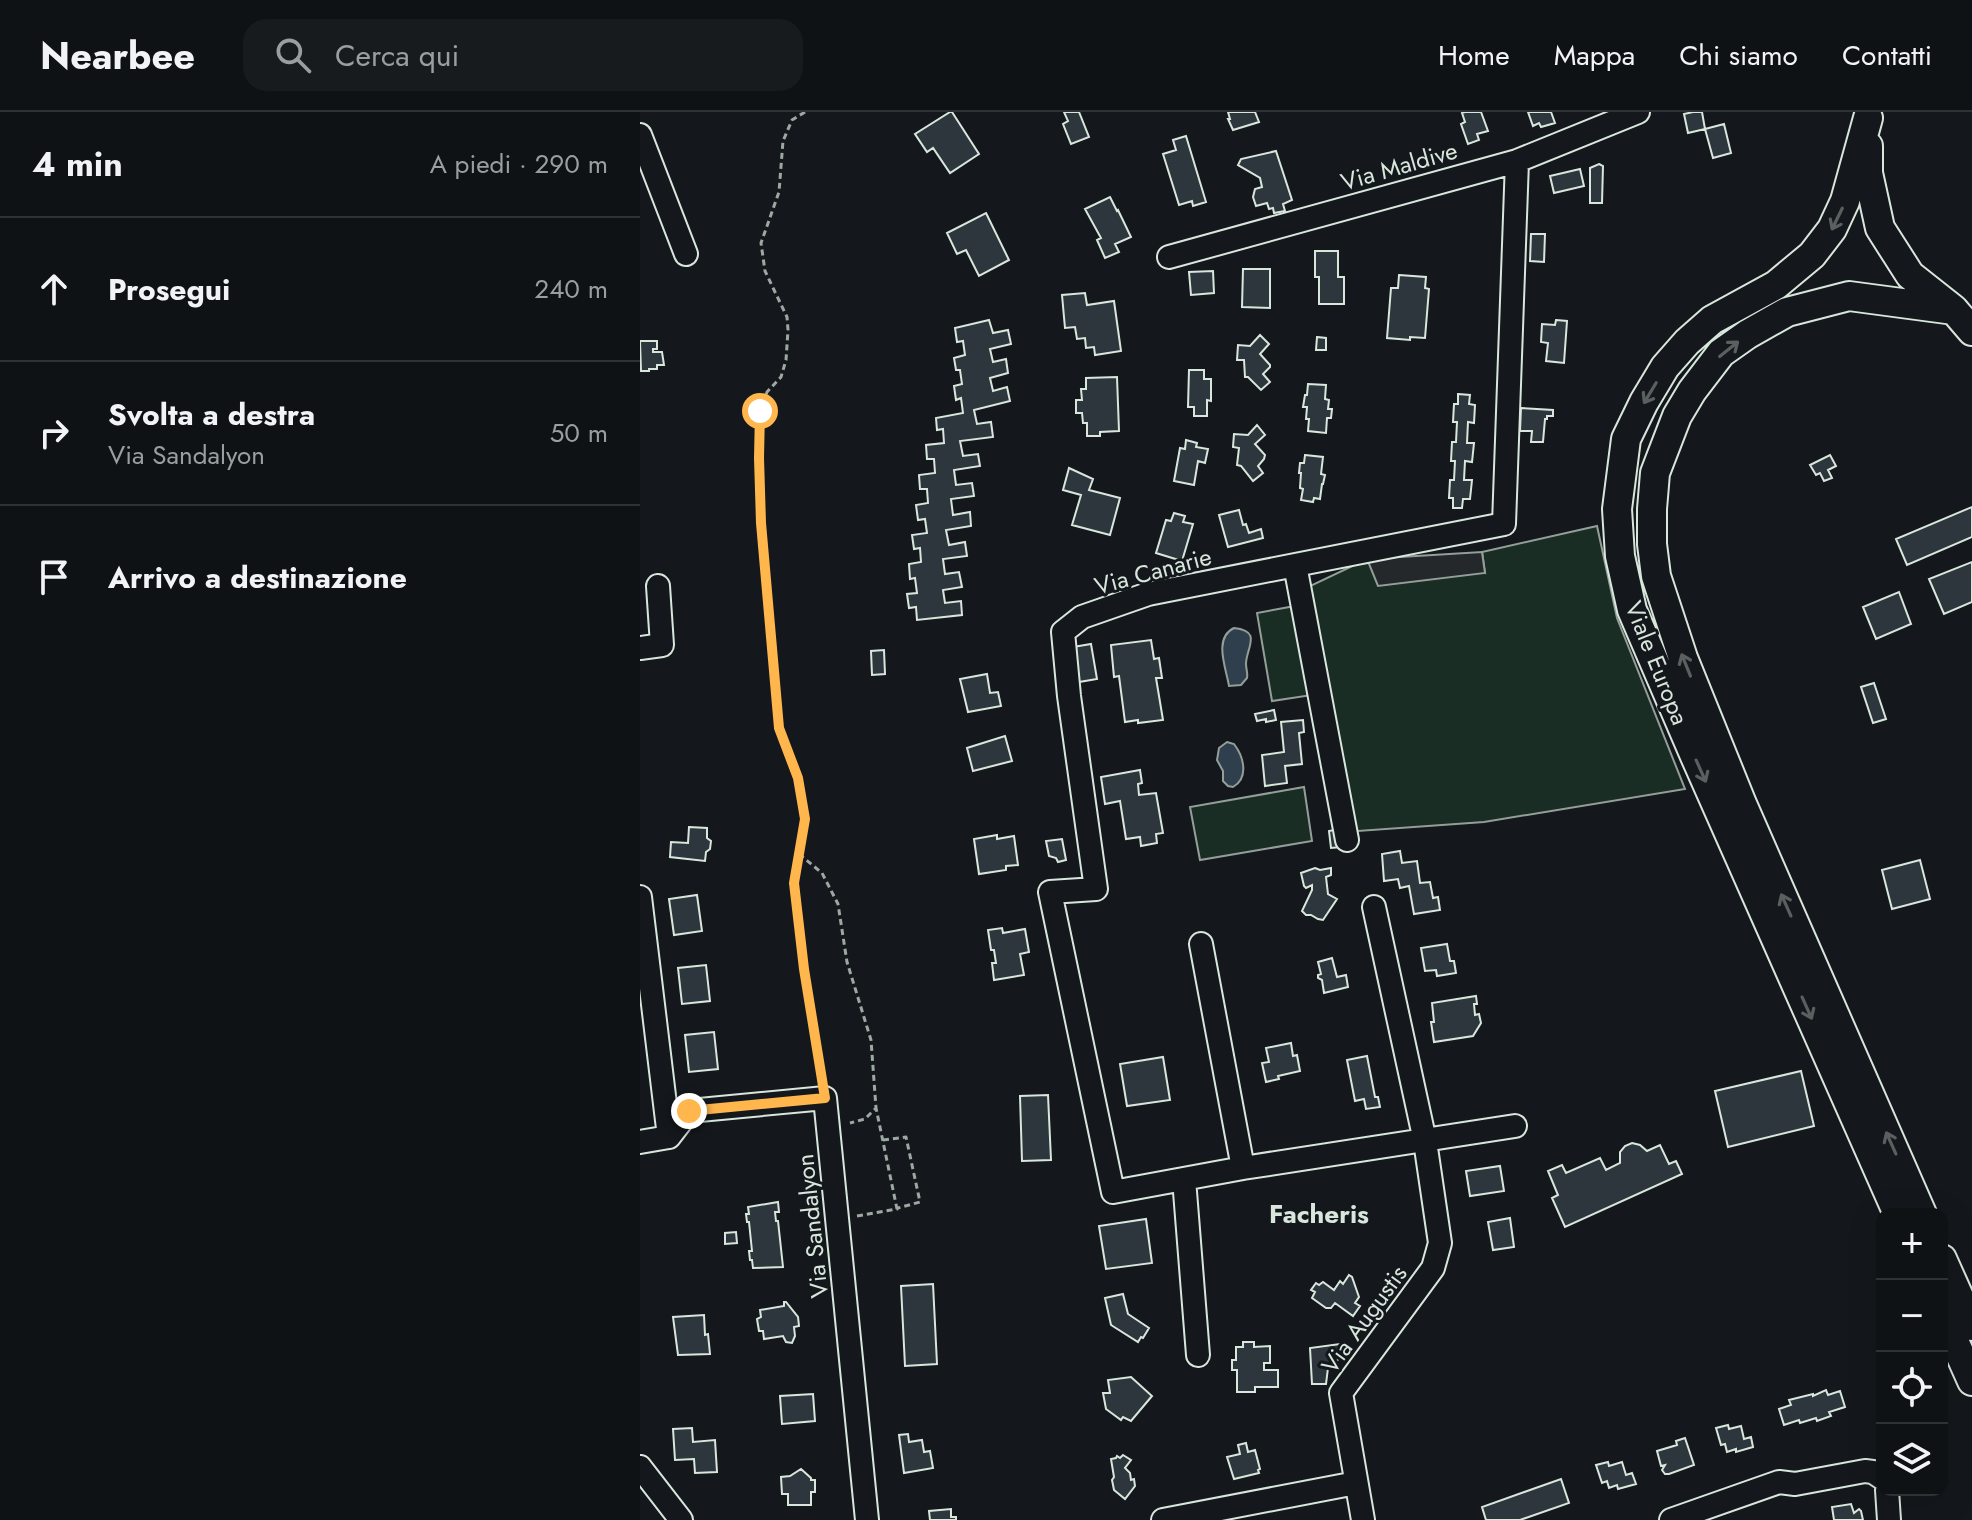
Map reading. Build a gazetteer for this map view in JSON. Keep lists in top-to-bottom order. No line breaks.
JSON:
{"streets":{"main road":["Viale Europa"],"street":["Via Maldive","Via Canarie","Via Sandalyon","Via Augustis"]},"crossings":[["Via Maldive","Via Canarie"]],"districts":["Facheris"],"page":{"header":"Nearbee","search":"Cerca qui","nav":["Home","Mappa","Chi siamo","Contatti"],"heading":["4 min","A piedi · 290 m"],"list":[["Prosegui","240 m"],["Svolta a destra","Via Sandalyon","50 m"],"Arrivo a destinazione"],"map_buttons":["+","−"]}}
